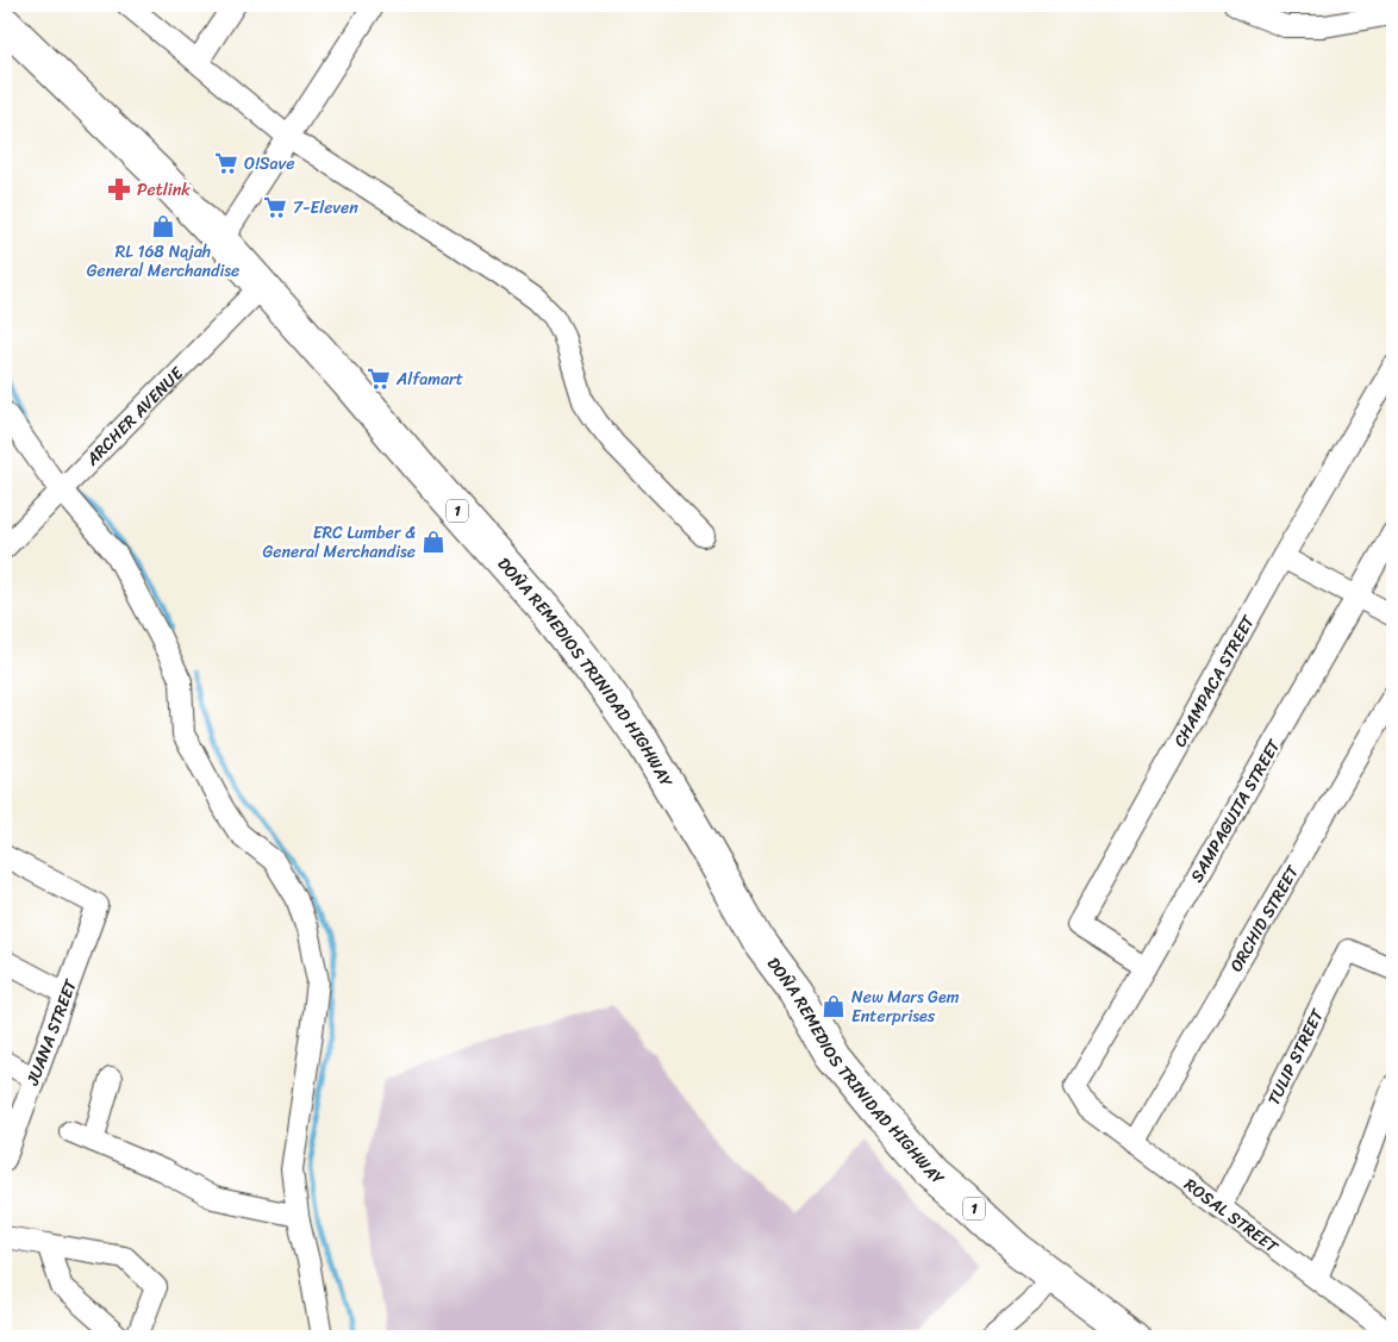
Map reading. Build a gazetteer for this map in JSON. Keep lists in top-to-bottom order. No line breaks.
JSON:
{"streets":{"highway":["1","DOÑA REMEDIOS TRINIDAD HIGHWAY"],"street":["ARCHER AVENUE","CHAMPACA STREET","SAMPAGUITA STREET","ORCHID STREET","JUANA STREET","TULIP STREET","ROSAL STREET"]},"crossings":[["ARCHER AVENUE","DOÑA REMEDIOS TRINIDAD HIGHWAY"],["CHAMPACA STREET","SAMPAGUITA STREET"],["SAMPAGUITA STREET","ROSAL STREET"],["ORCHID STREET","ROSAL STREET"],["TULIP STREET","ROSAL STREET"]],"places":{"supermarket":["O!Save","7-Eleven","Alfamart"],"pharmacy":["Petlink"],"shop":["RL 168 Najah General Merchandise","ERC Lumber & General Merchandise","New Mars Gem Enterprises"]}}
